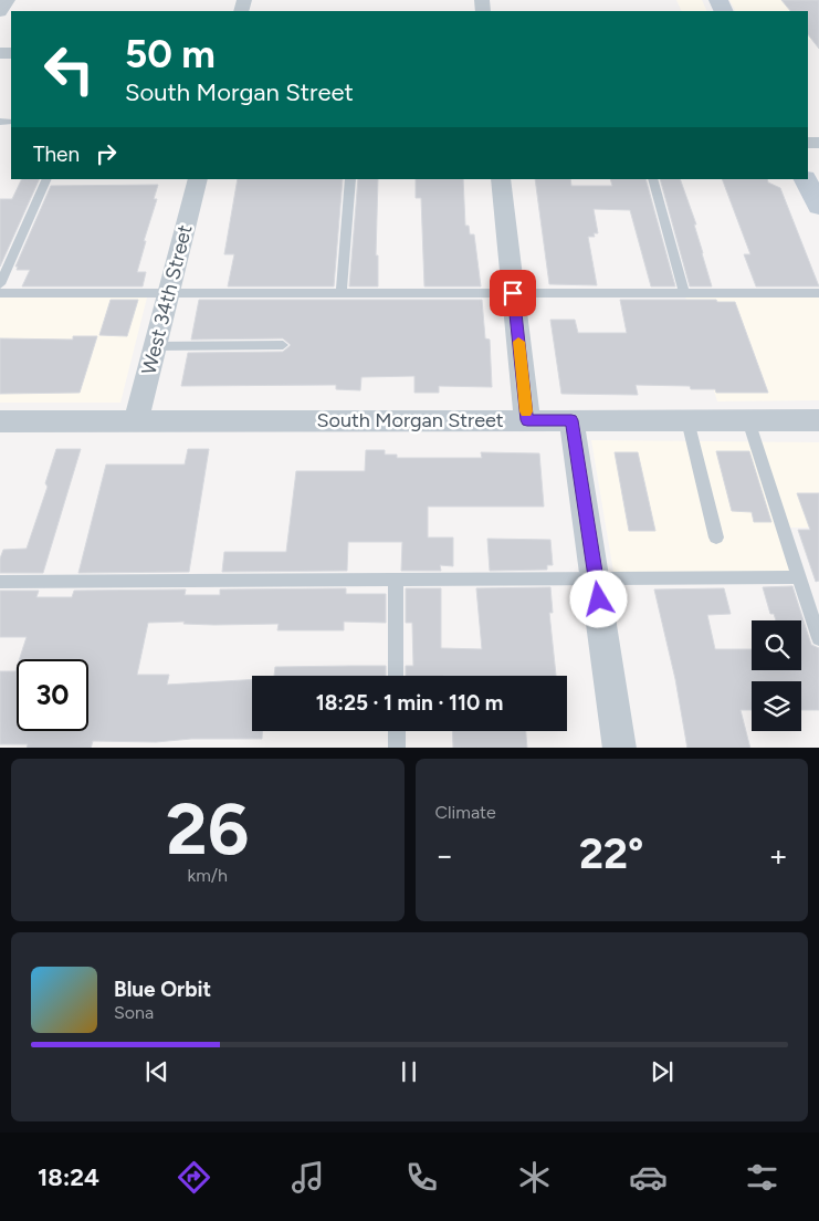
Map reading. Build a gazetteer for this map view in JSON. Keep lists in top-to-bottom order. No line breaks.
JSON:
{"streets":{"street":["West 34th Street","South Morgan Street"]},"crossings":[["West 34th Street","South Morgan Street"]],"page":{"turn":["50 m","South Morgan Street"],"then":"Then","limit":"30","trip":"18:25 · 1 min · 110 m","tile":[["26","km/h"],"Climate"],"heat":["−","22°","+"],"song":["Blue Orbit","Sona"],"tabs":"18:24"}}
